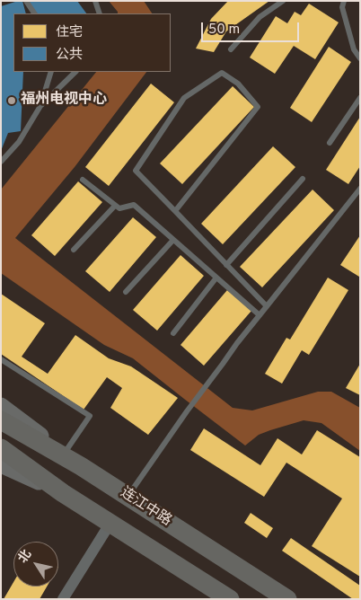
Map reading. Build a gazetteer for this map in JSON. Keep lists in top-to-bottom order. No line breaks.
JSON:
{"streets":{"highway":["连江中路"]},"places":["福州电视中心"],"legend":["住宅","公共"],"scale_bar":"50 m","north":"top left"}
